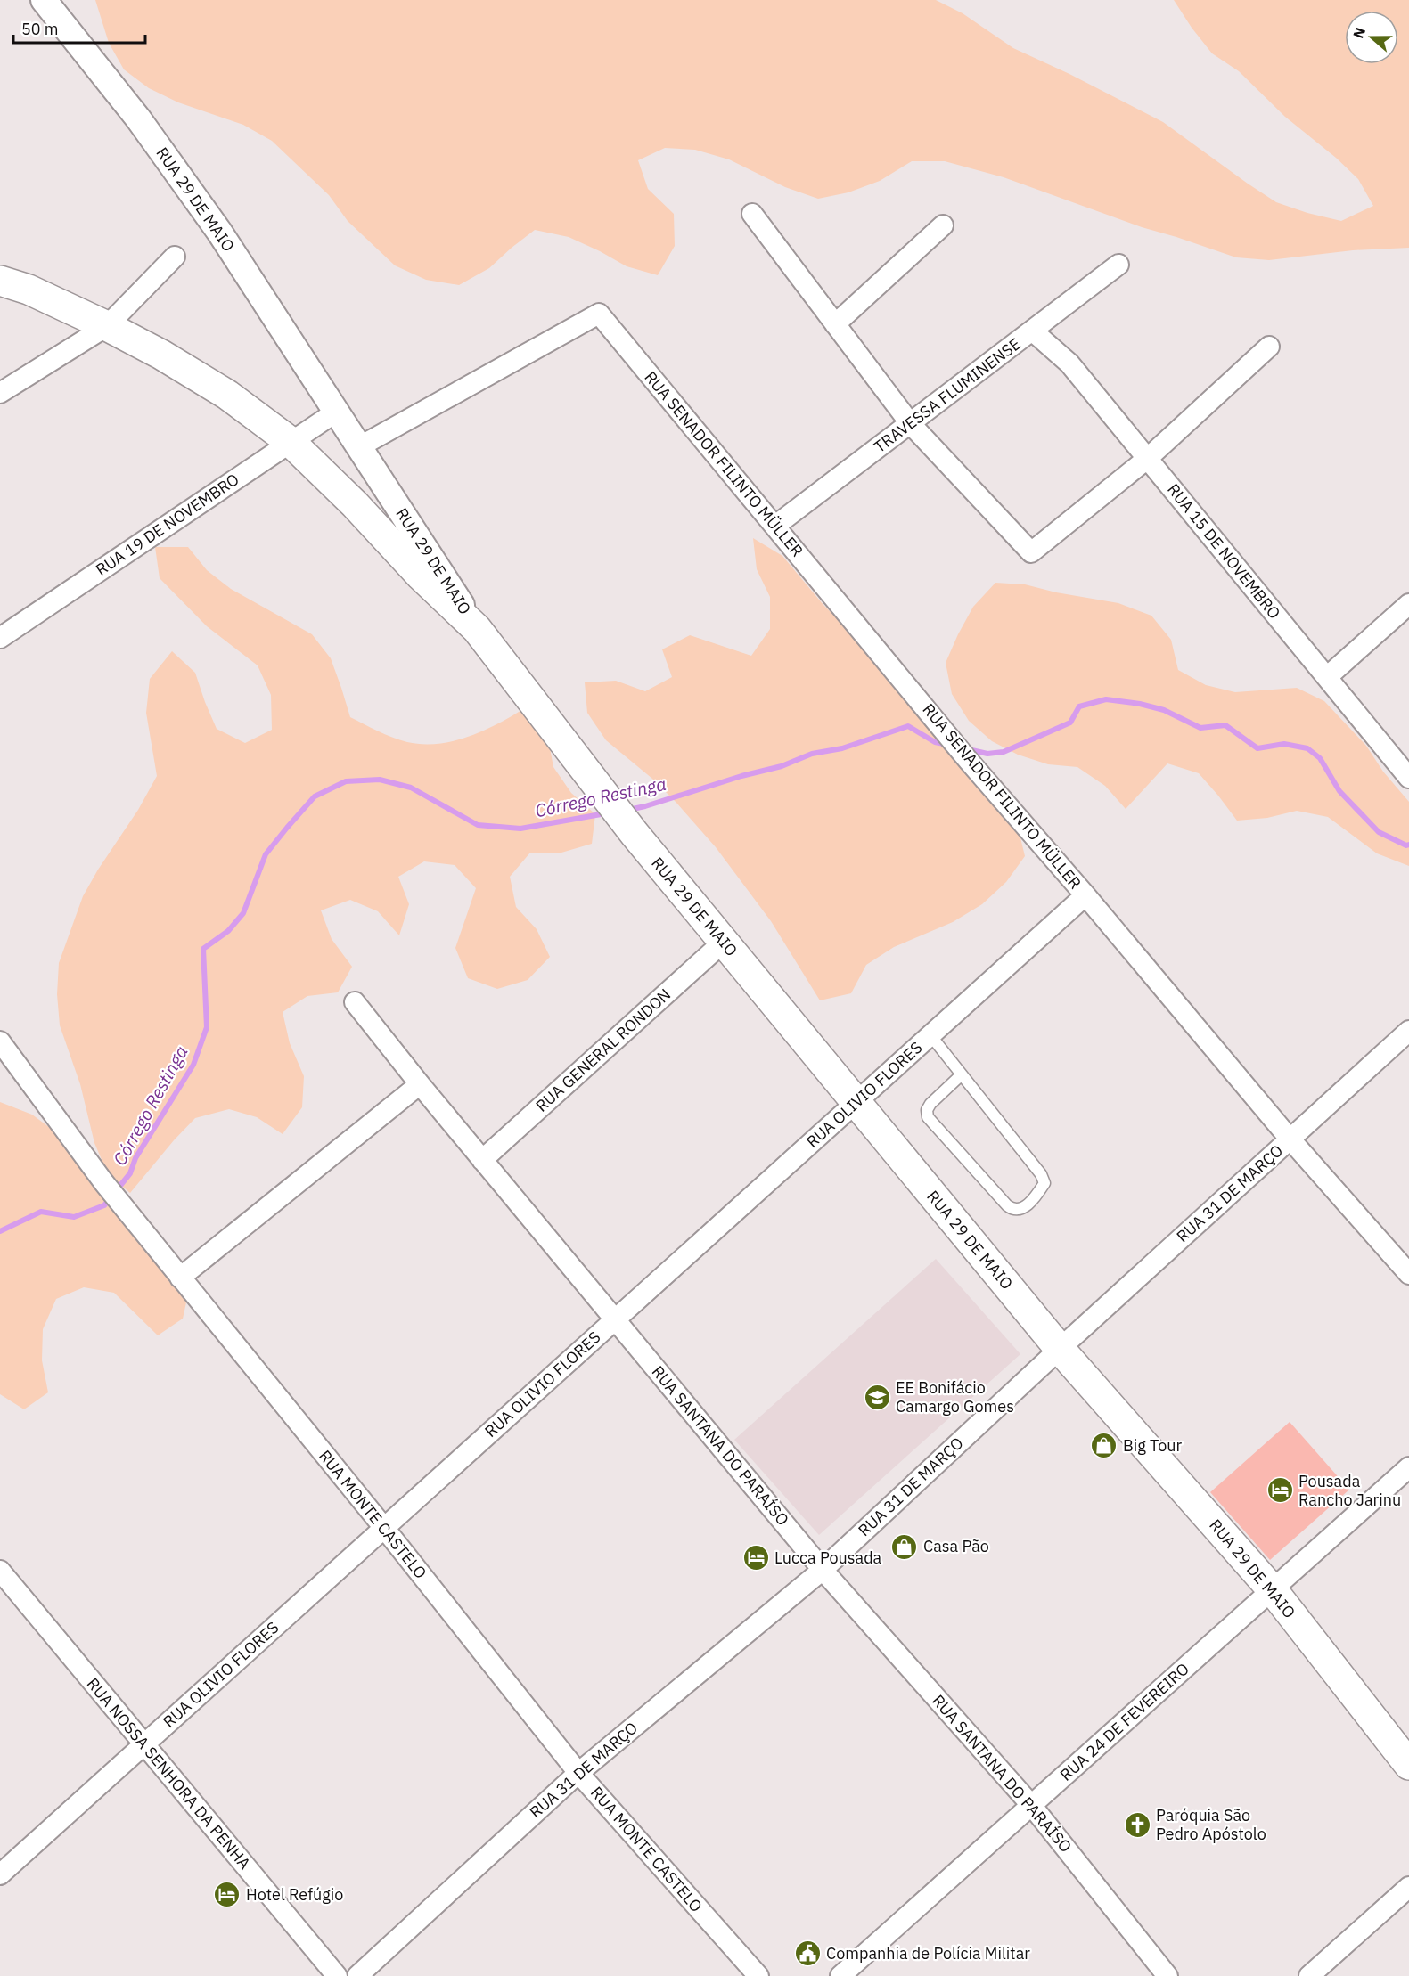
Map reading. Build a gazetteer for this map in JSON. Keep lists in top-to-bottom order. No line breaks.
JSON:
{"streets":{"main road":["RUA 29 DE MAIO"],"street":["TRAVESSA FLUMINENSE","RUA SENADOR FILINTO MÜLLER","RUA 19 DE NOVEMBRO","RUA 15 DE NOVEMBRO","RUA GENERAL RONDON","RUA OLIVIO FLORES","RUA 31 DE MARÇO","RUA SANTANA DO PARAÍSO","RUA MONTE CASTELO","RUA 24 DE FEVEREIRO","RUA NOSSA SENHORA DA PENHA"]},"crossings":[["RUA 29 DE MAIO","RUA SENADOR FILINTO MÜLLER"],["RUA 29 DE MAIO","RUA 19 DE NOVEMBRO"],["RUA 29 DE MAIO","RUA GENERAL RONDON"],["RUA 29 DE MAIO","RUA OLIVIO FLORES"],["RUA 29 DE MAIO","RUA 31 DE MARÇO"],["RUA 29 DE MAIO","RUA 24 DE FEVEREIRO"],["TRAVESSA FLUMINENSE","RUA SENADOR FILINTO MÜLLER"],["TRAVESSA FLUMINENSE","RUA 15 DE NOVEMBRO"],["RUA SENADOR FILINTO MÜLLER","RUA OLIVIO FLORES"],["RUA SENADOR FILINTO MÜLLER","RUA 31 DE MARÇO"],["RUA GENERAL RONDON","RUA SANTANA DO PARAÍSO"],["RUA OLIVIO FLORES","RUA SANTANA DO PARAÍSO"],["RUA OLIVIO FLORES","RUA MONTE CASTELO"],["RUA OLIVIO FLORES","RUA NOSSA SENHORA DA PENHA"],["RUA 31 DE MARÇO","RUA SANTANA DO PARAÍSO"],["RUA 31 DE MARÇO","RUA MONTE CASTELO"],["RUA SANTANA DO PARAÍSO","RUA 24 DE FEVEREIRO"]],"water":["Córrego Restinga"],"places":{"school or university":["EE Bonifácio Camargo Gomes"],"shop":["Big Tour","Casa Pão"],"hotel":["Pousada Rancho Jarinu","Lucca Pousada","Hotel Refúgio"],"church":["Paróquia São Pedro Apóstolo"],"public building":["Companhia de Polícia Militar"]},"scale_bar":"50 m","north":"left"}
